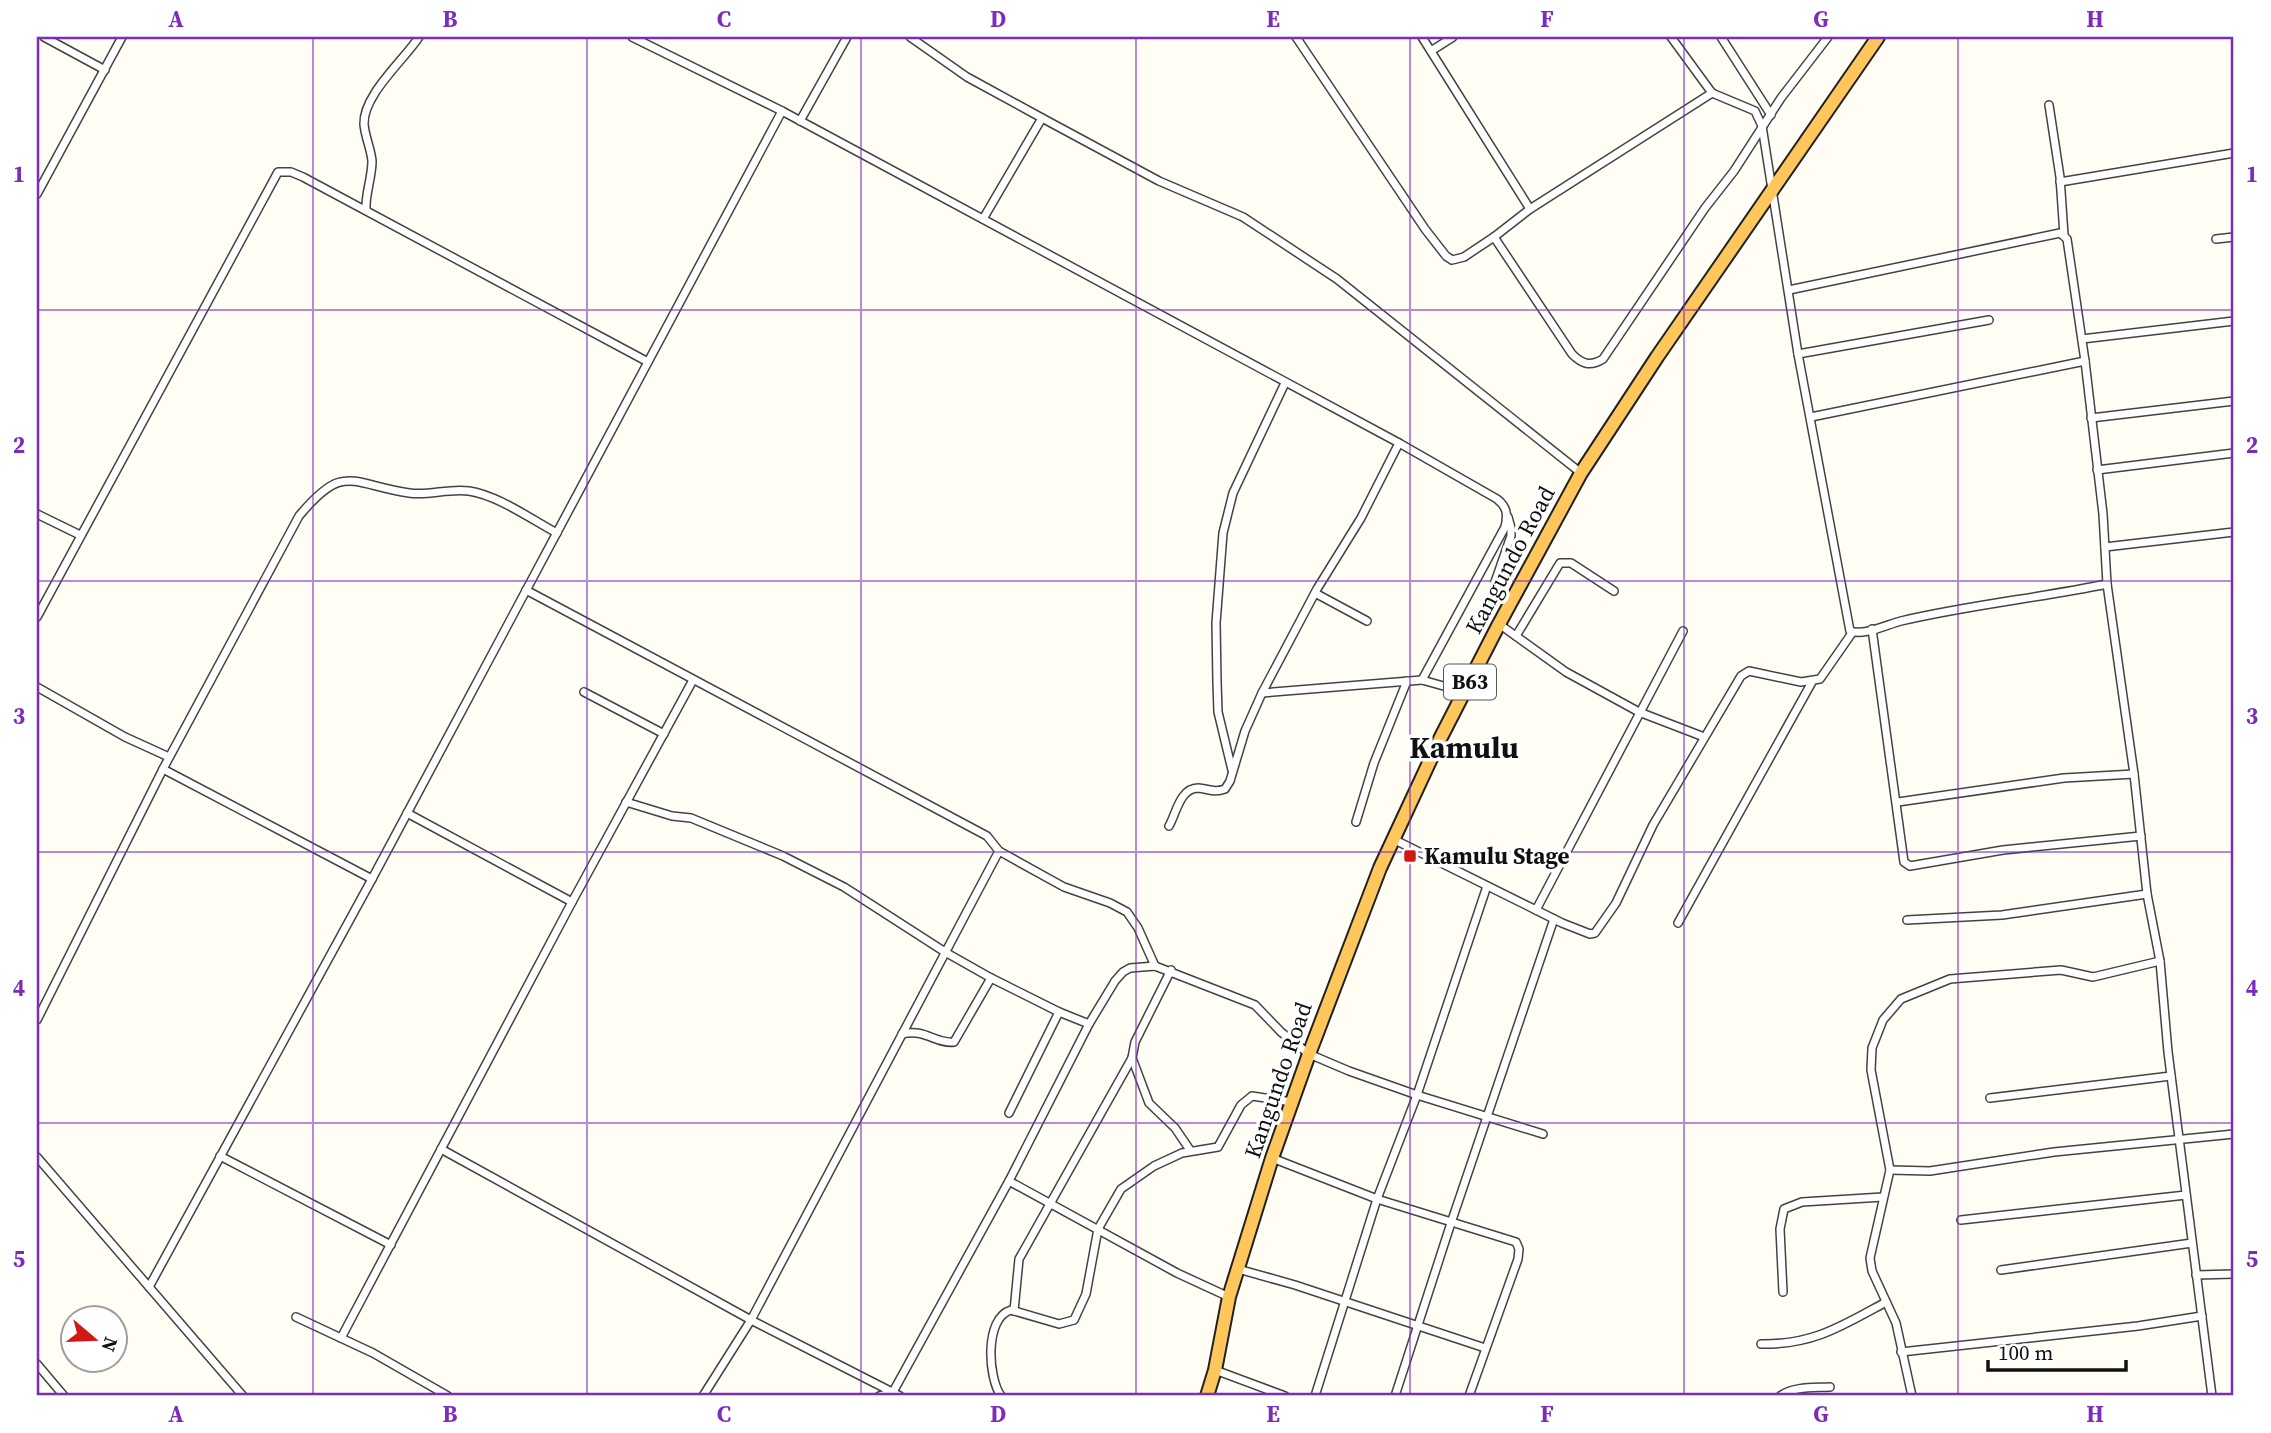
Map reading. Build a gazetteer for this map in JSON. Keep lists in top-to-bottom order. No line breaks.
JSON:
{"streets":{"highway":["Kangundo Road","B63"]},"districts":["Kamulu"],"places":{"transit":["Kamulu Stage"]},"scale_bar":"100 m","north":"right","grid":{"columns":["A","B","C","D","E","F","G","H"],"rows":["1","2","3","4","5"]}}
